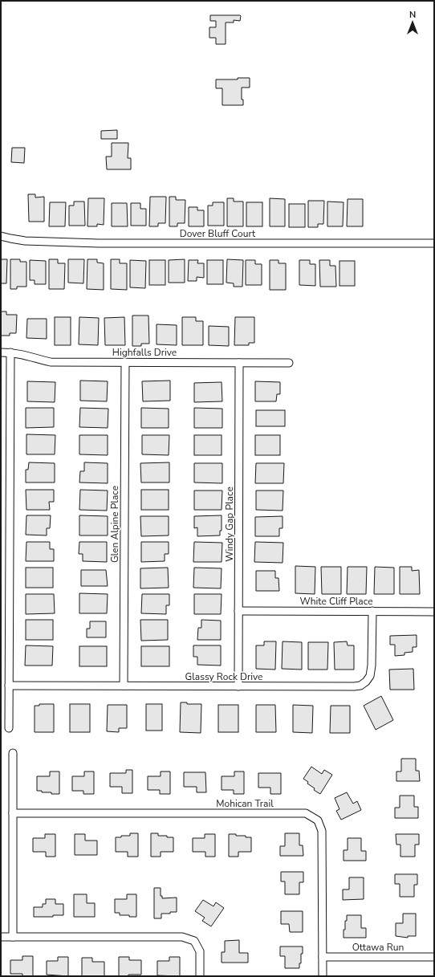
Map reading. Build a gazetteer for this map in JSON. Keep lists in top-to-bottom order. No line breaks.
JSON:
{"streets":{"street":["Dover Bluff Court","Highfalls Drive","Glen Alpine Place","Windy Gap Place","White Cliff Place","Glassy Rock Drive","Mohican Trail","Ottawa Run"]},"crossings":[["Highfalls Drive","Glen Alpine Place"],["Highfalls Drive","Windy Gap Place"],["Glen Alpine Place","Glassy Rock Drive"],["Windy Gap Place","White Cliff Place"],["Windy Gap Place","Glassy Rock Drive"],["White Cliff Place","Glassy Rock Drive"],["Mohican Trail","Ottawa Run"]],"north":"top"}
